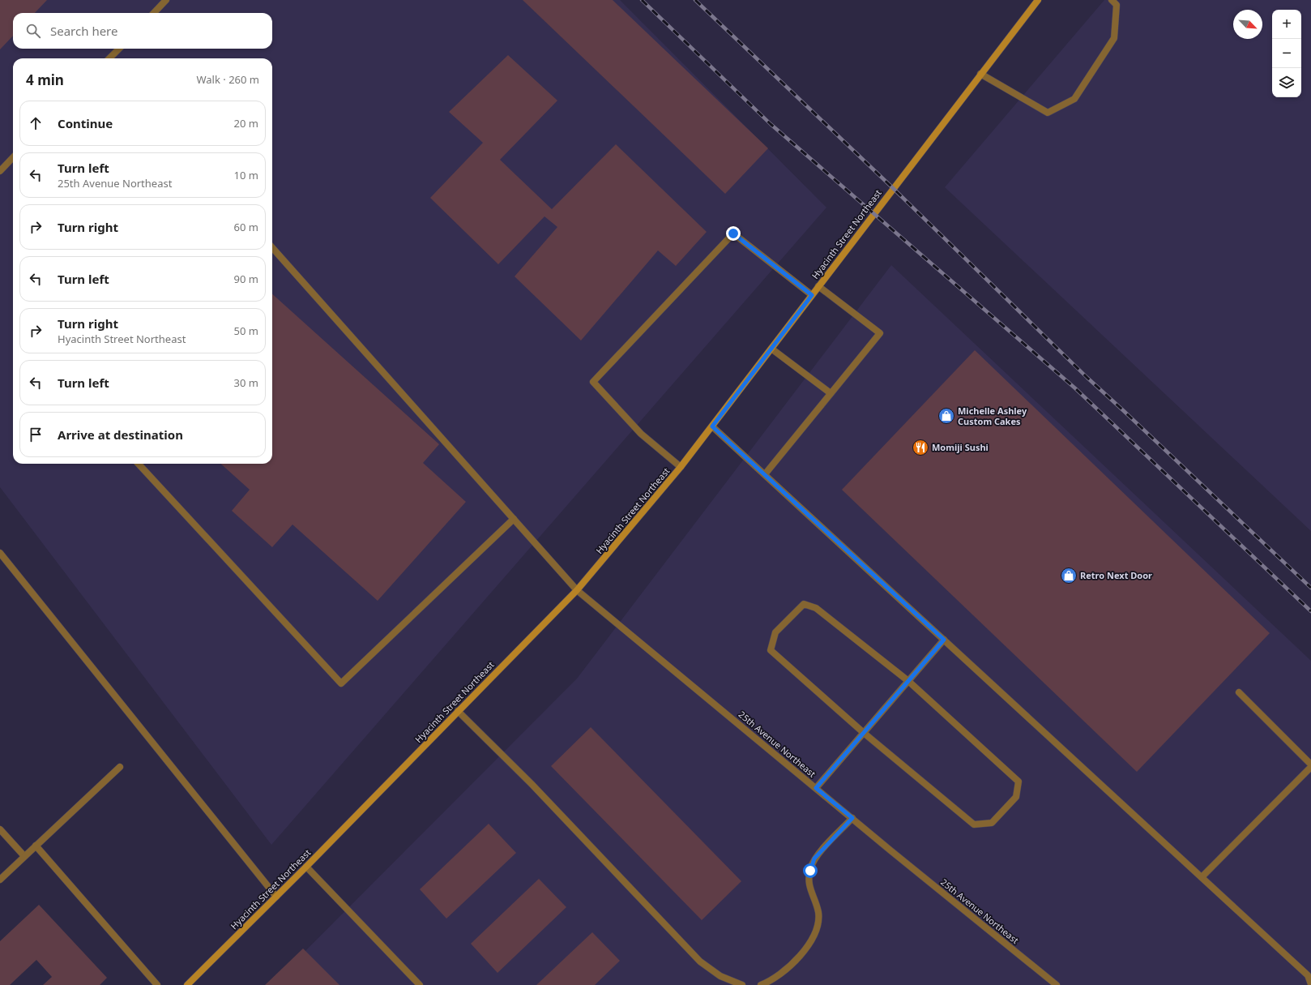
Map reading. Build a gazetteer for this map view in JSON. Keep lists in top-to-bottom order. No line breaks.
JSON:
{"streets":{"main road":["Hyacinth Street Northeast"],"street":["25th Avenue Northeast"]},"crossings":[["Hyacinth Street Northeast","25th Avenue Northeast"]],"places":{"shop":["Michelle Ashley Custom Cakes","Retro Next Door"],"restaurant":["Momiji Sushi"]},"north":"bottom right","page":{"map_buttons":["+","−"],"search":"Search here","heading":["4 min","Walk · 260 m"],"list":[["Continue","20 m"],["Turn left","25th Avenue Northeast","10 m"],["Turn right","60 m"],["Turn left","90 m"],["Turn right","Hyacinth Street Northeast","50 m"],["Turn left","30 m"],"Arrive at destination"]}}
